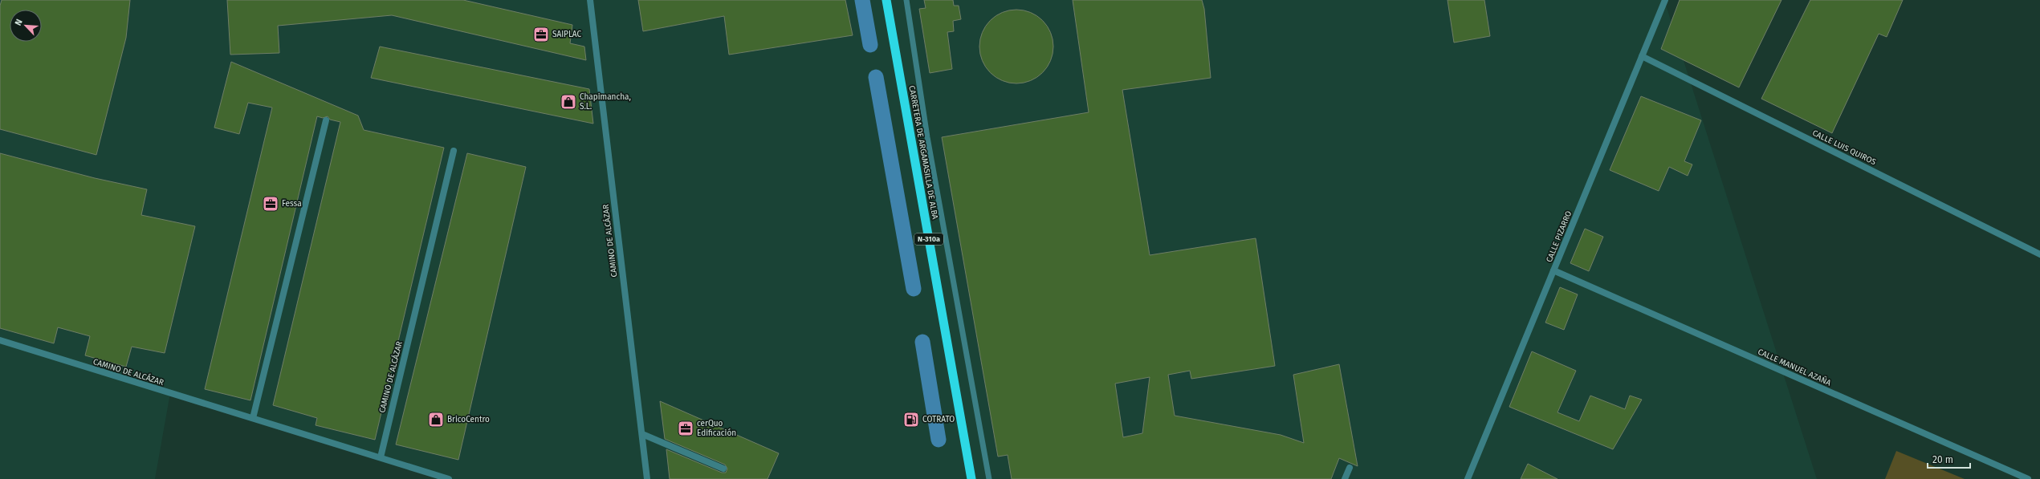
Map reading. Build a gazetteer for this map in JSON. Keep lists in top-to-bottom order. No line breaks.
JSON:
{"streets":{"highway":["CARRETERA DE ARGAMASILLA DE ALBA","N-310a"],"street":["CALLE LUIS QUIROS","CALLE PIZARRO","CAMINO DE ALCÁZAR","CALLE MANUEL AZAÑA"]},"crossings":[["CALLE LUIS QUIROS","CALLE PIZARRO"],["CALLE PIZARRO","CALLE MANUEL AZAÑA"]],"places":{"office":["SAIPLAC","Fessa","cerQuo Edificación"],"shop":["Chapimancha, S.L.","BricoCentro"],"fuel station":["COTRATO"]},"scale_bar":"20 m","north":"top left"}
